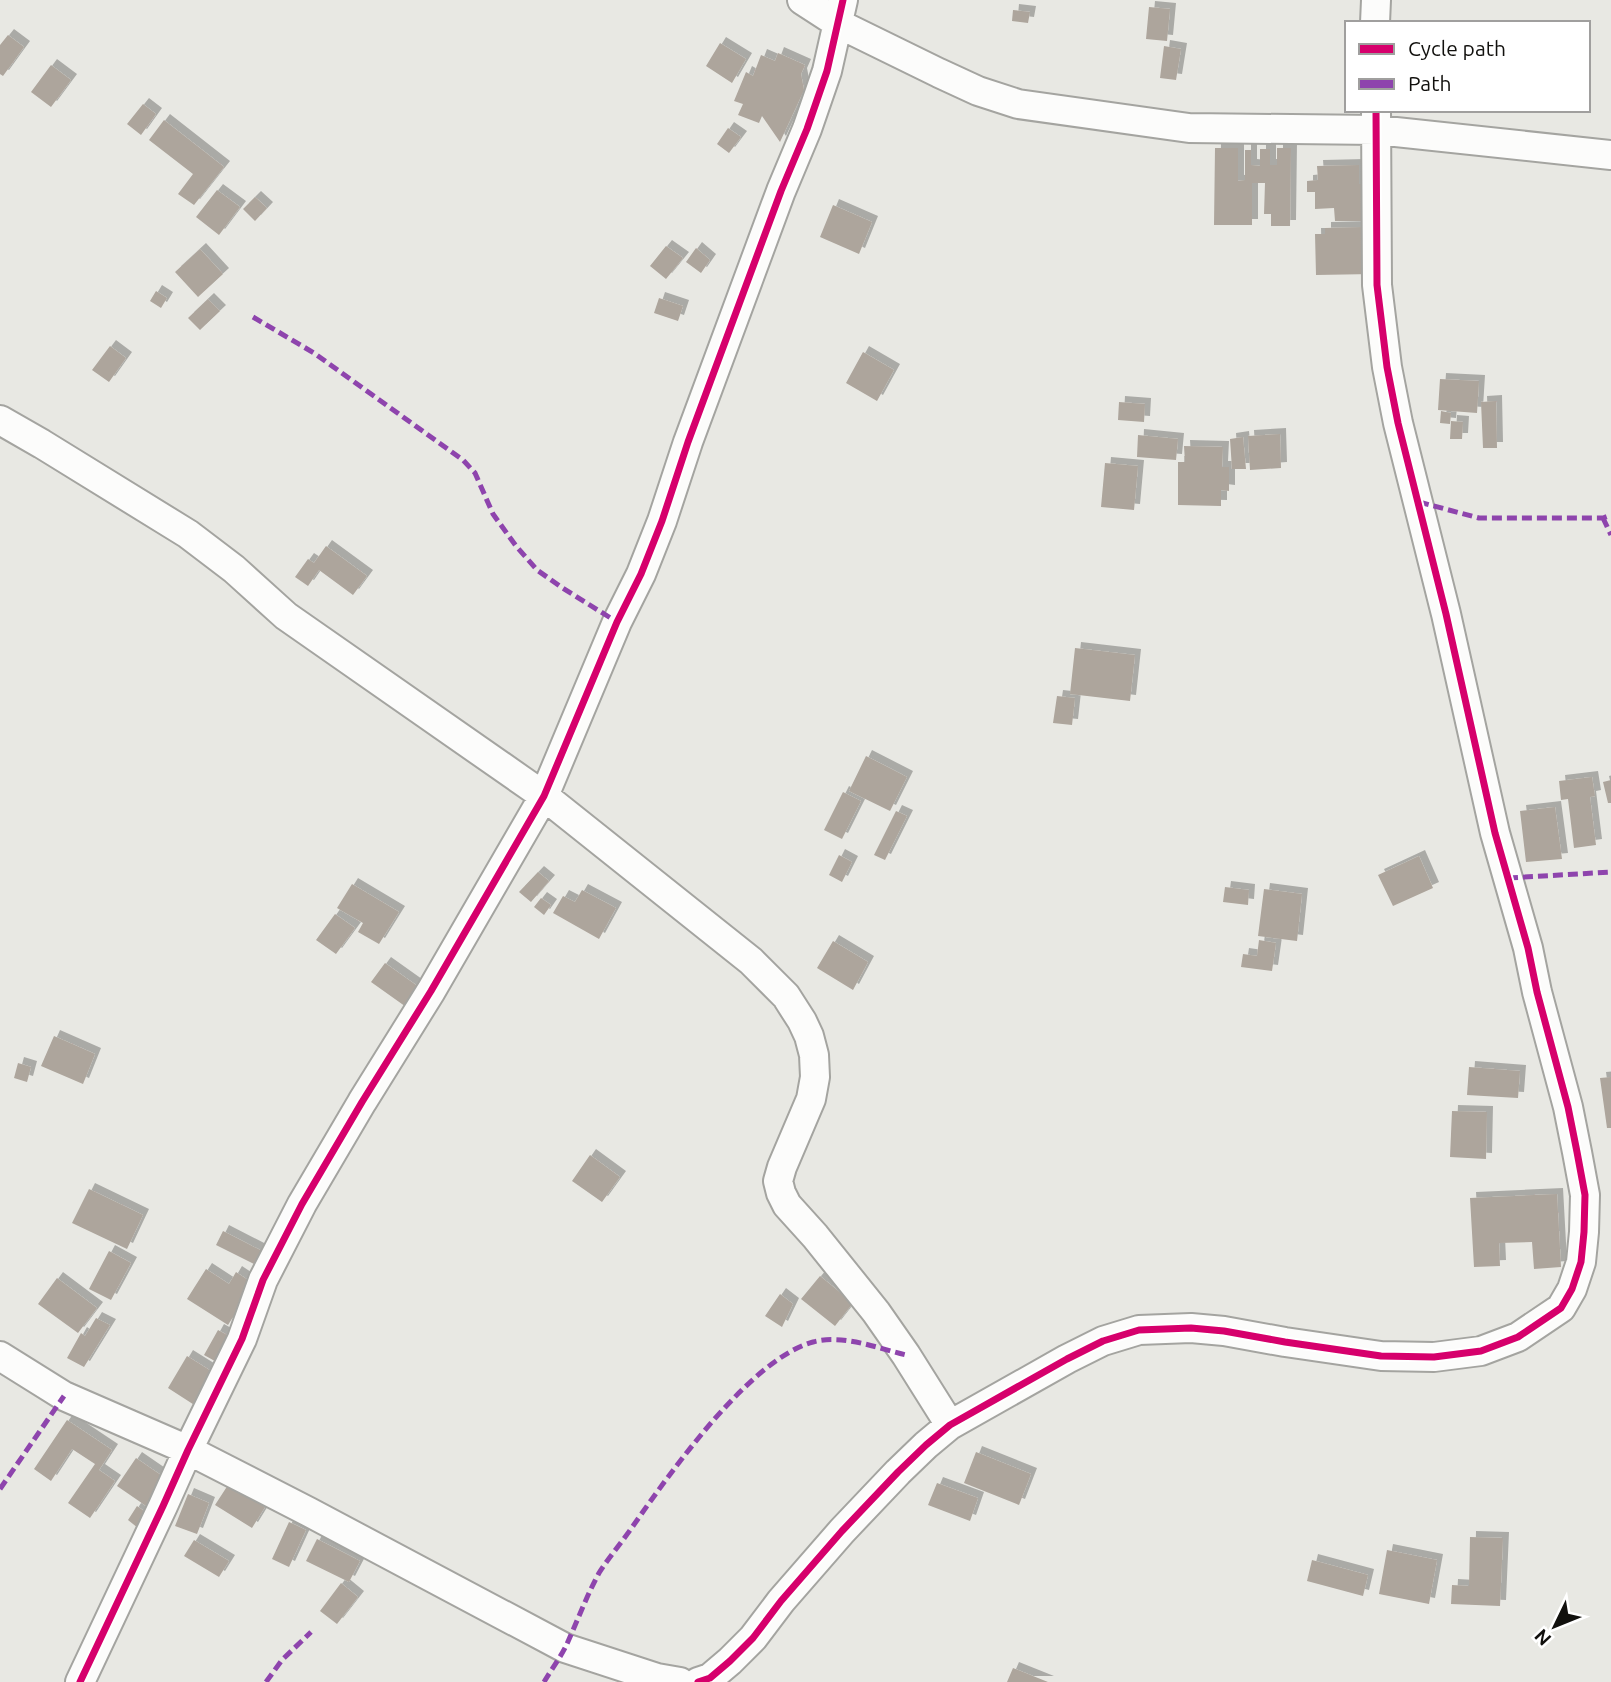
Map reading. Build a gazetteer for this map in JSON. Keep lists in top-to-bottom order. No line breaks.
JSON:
{"legend":["Cycle path","Path"],"north":"bottom left"}
